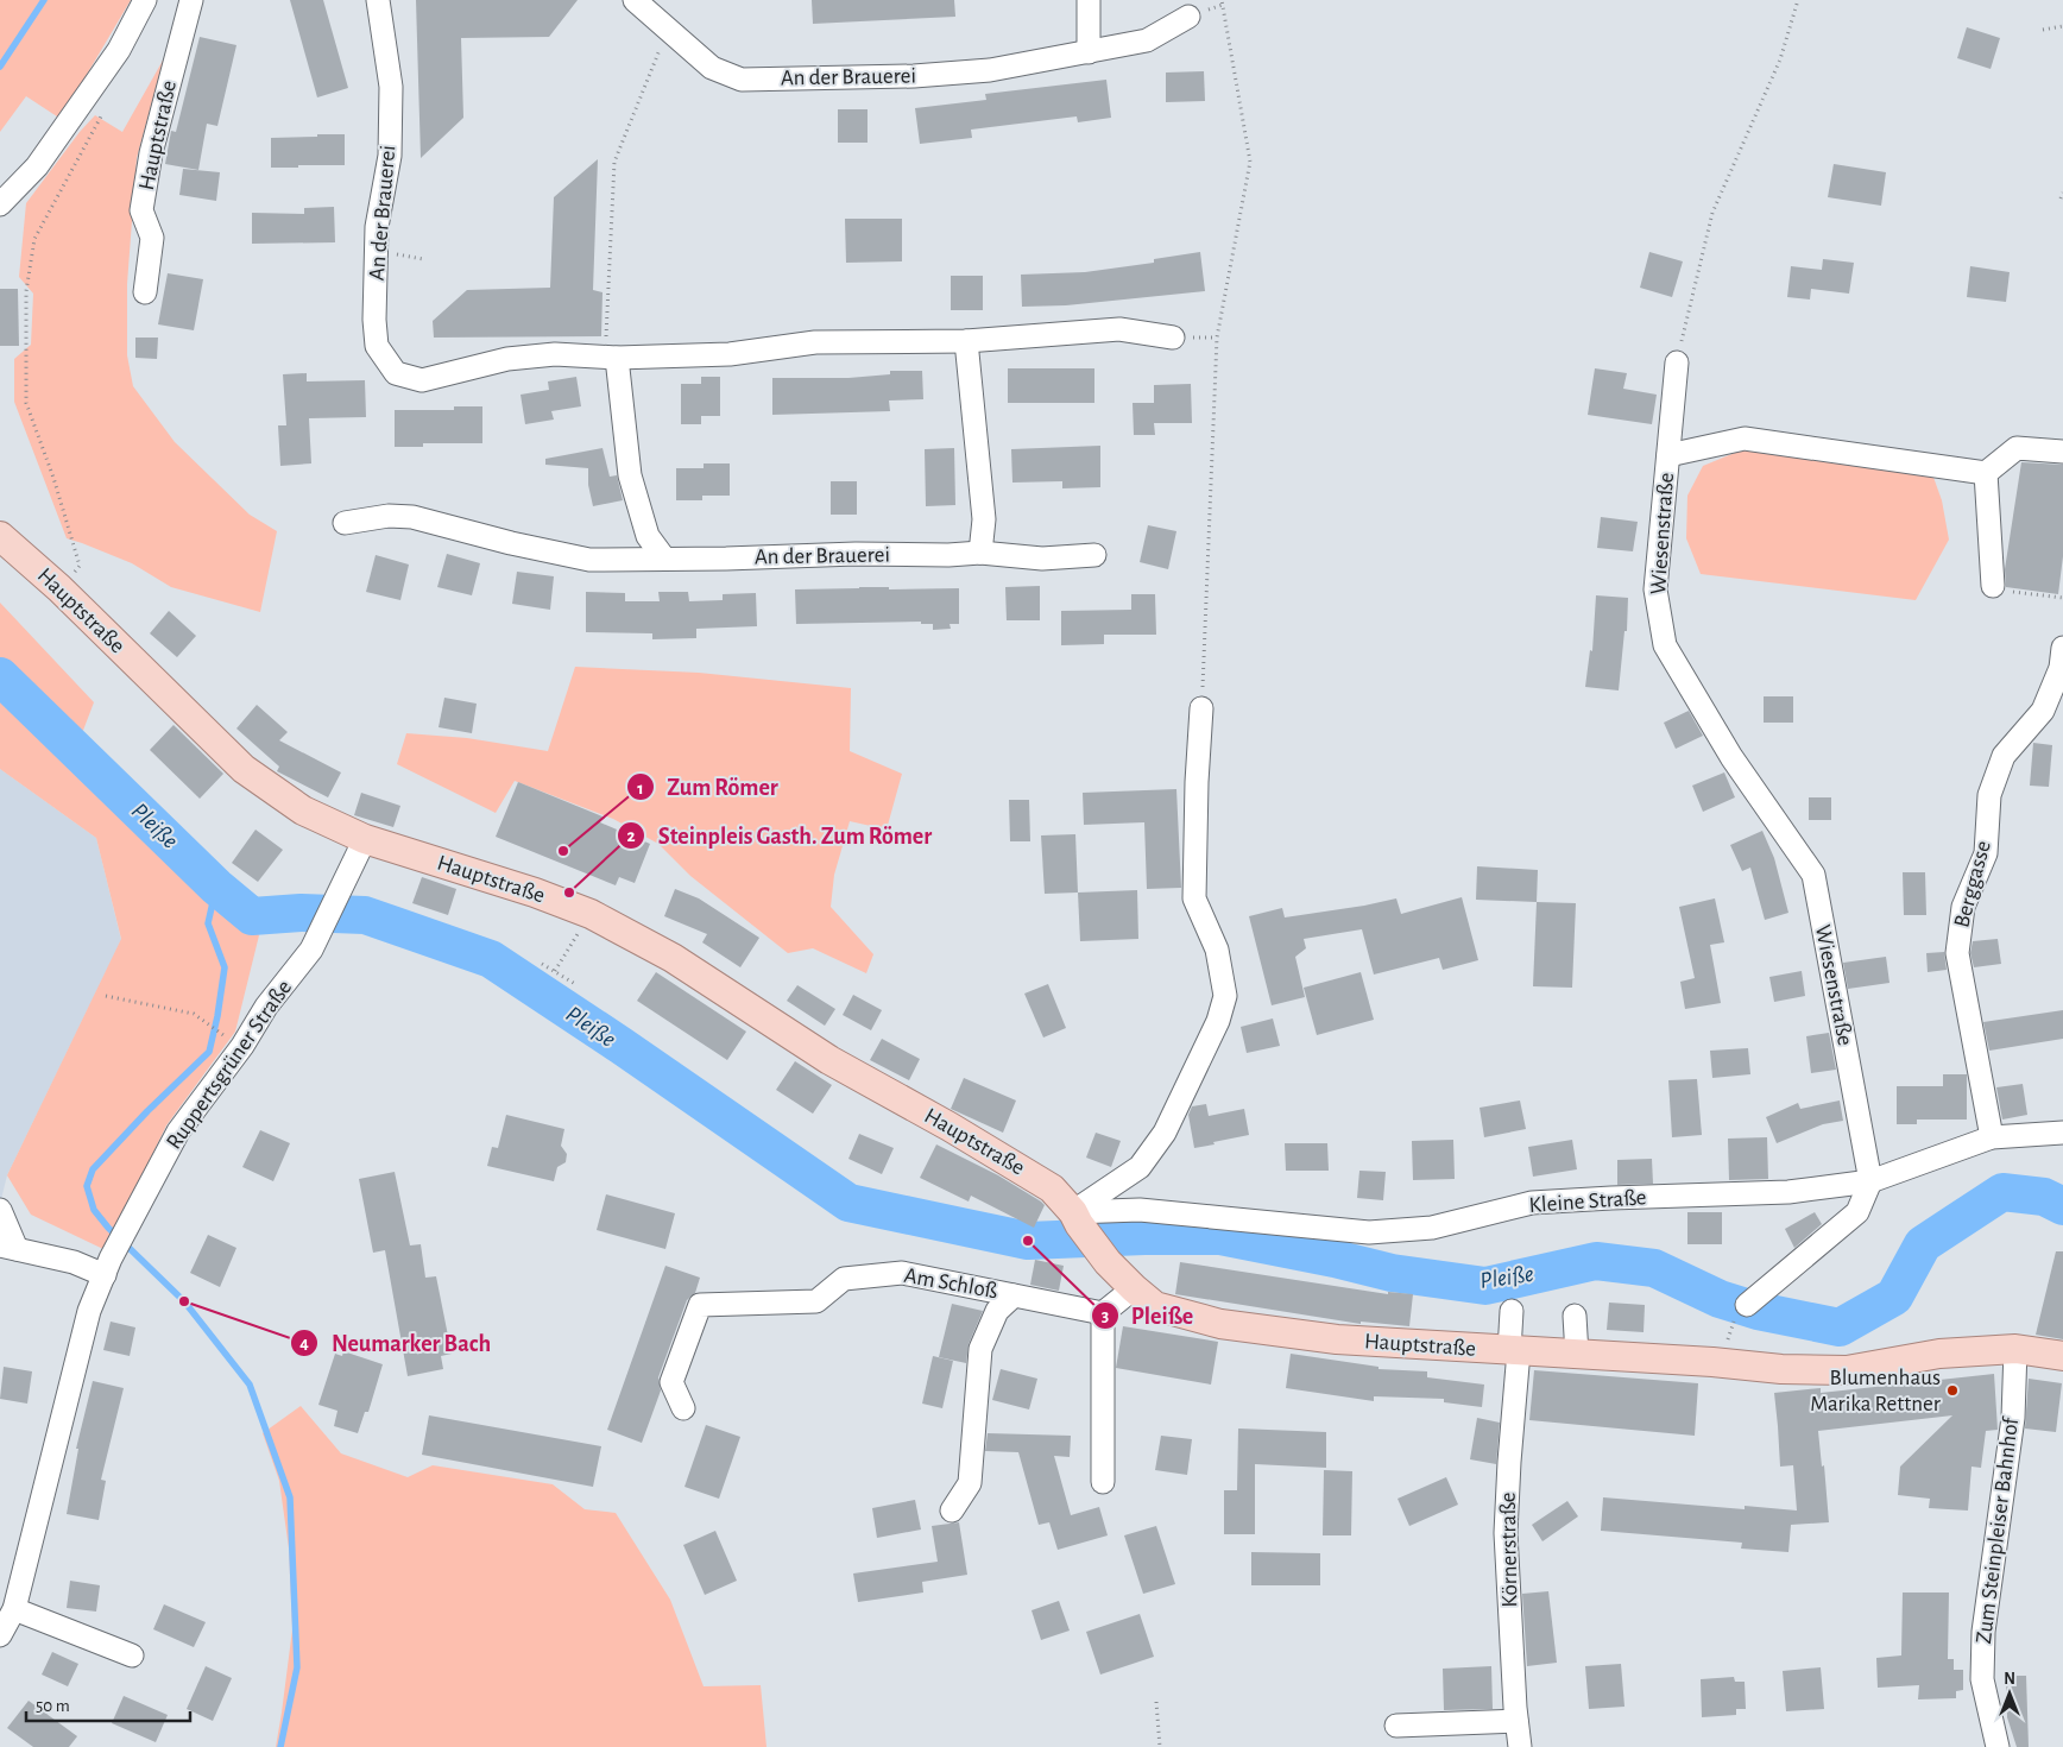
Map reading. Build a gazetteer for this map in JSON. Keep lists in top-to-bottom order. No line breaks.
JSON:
{"streets":{"main road":["Hauptstraße"],"street":["An der Brauerei","Wiesenstraße","Berggasse","Ruppertsgrüner Straße","Kleine Straße","Am Schloß","Zum Steinpleiser Bahnhof","Körnerstraße"]},"crossings":[["Hauptstraße","Ruppertsgrüner Straße"],["Hauptstraße","Kleine Straße"],["Hauptstraße","Zum Steinpleiser Bahnhof"],["Hauptstraße","Körnerstraße"],["Wiesenstraße","Kleine Straße"],["Berggasse","Kleine Straße"]],"water":["Pleiße"],"places":["Zum Römer","Steinpleis Gasth. Zum Römer","Pleiße","Neumarker Bach","Blumenhaus Marika Rettner"],"scale_bar":"50 m","north":"top"}
